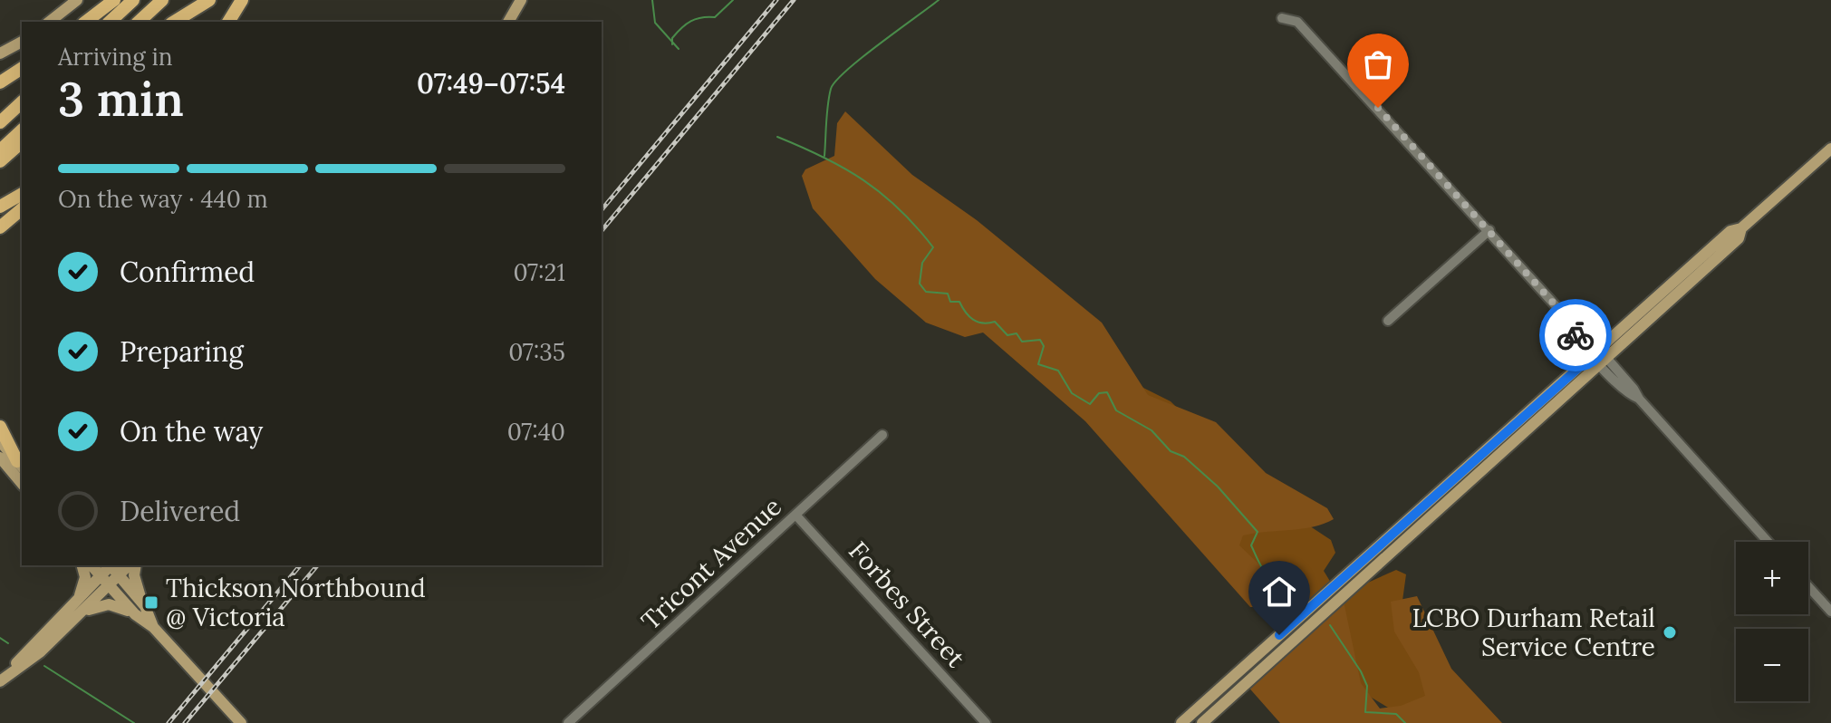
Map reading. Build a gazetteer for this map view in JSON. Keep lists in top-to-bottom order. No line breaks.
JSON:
{"streets":{"street":["Tricont Avenue","Forbes Street"]},"crossings":[["Tricont Avenue","Forbes Street"]],"places":{"transit":["Thickson Northbound @ Victoria"],"other":["LCBO Durham Retail Service Centre"]},"page":{"heading":["3 min","Arriving in","07:49–07:54"],"bar":"On the way · 440 m","list":[["Confirmed","07:21"],["Preparing","07:35"],["On the way","07:40"],"Delivered"],"map_buttons":["+","−"]}}
